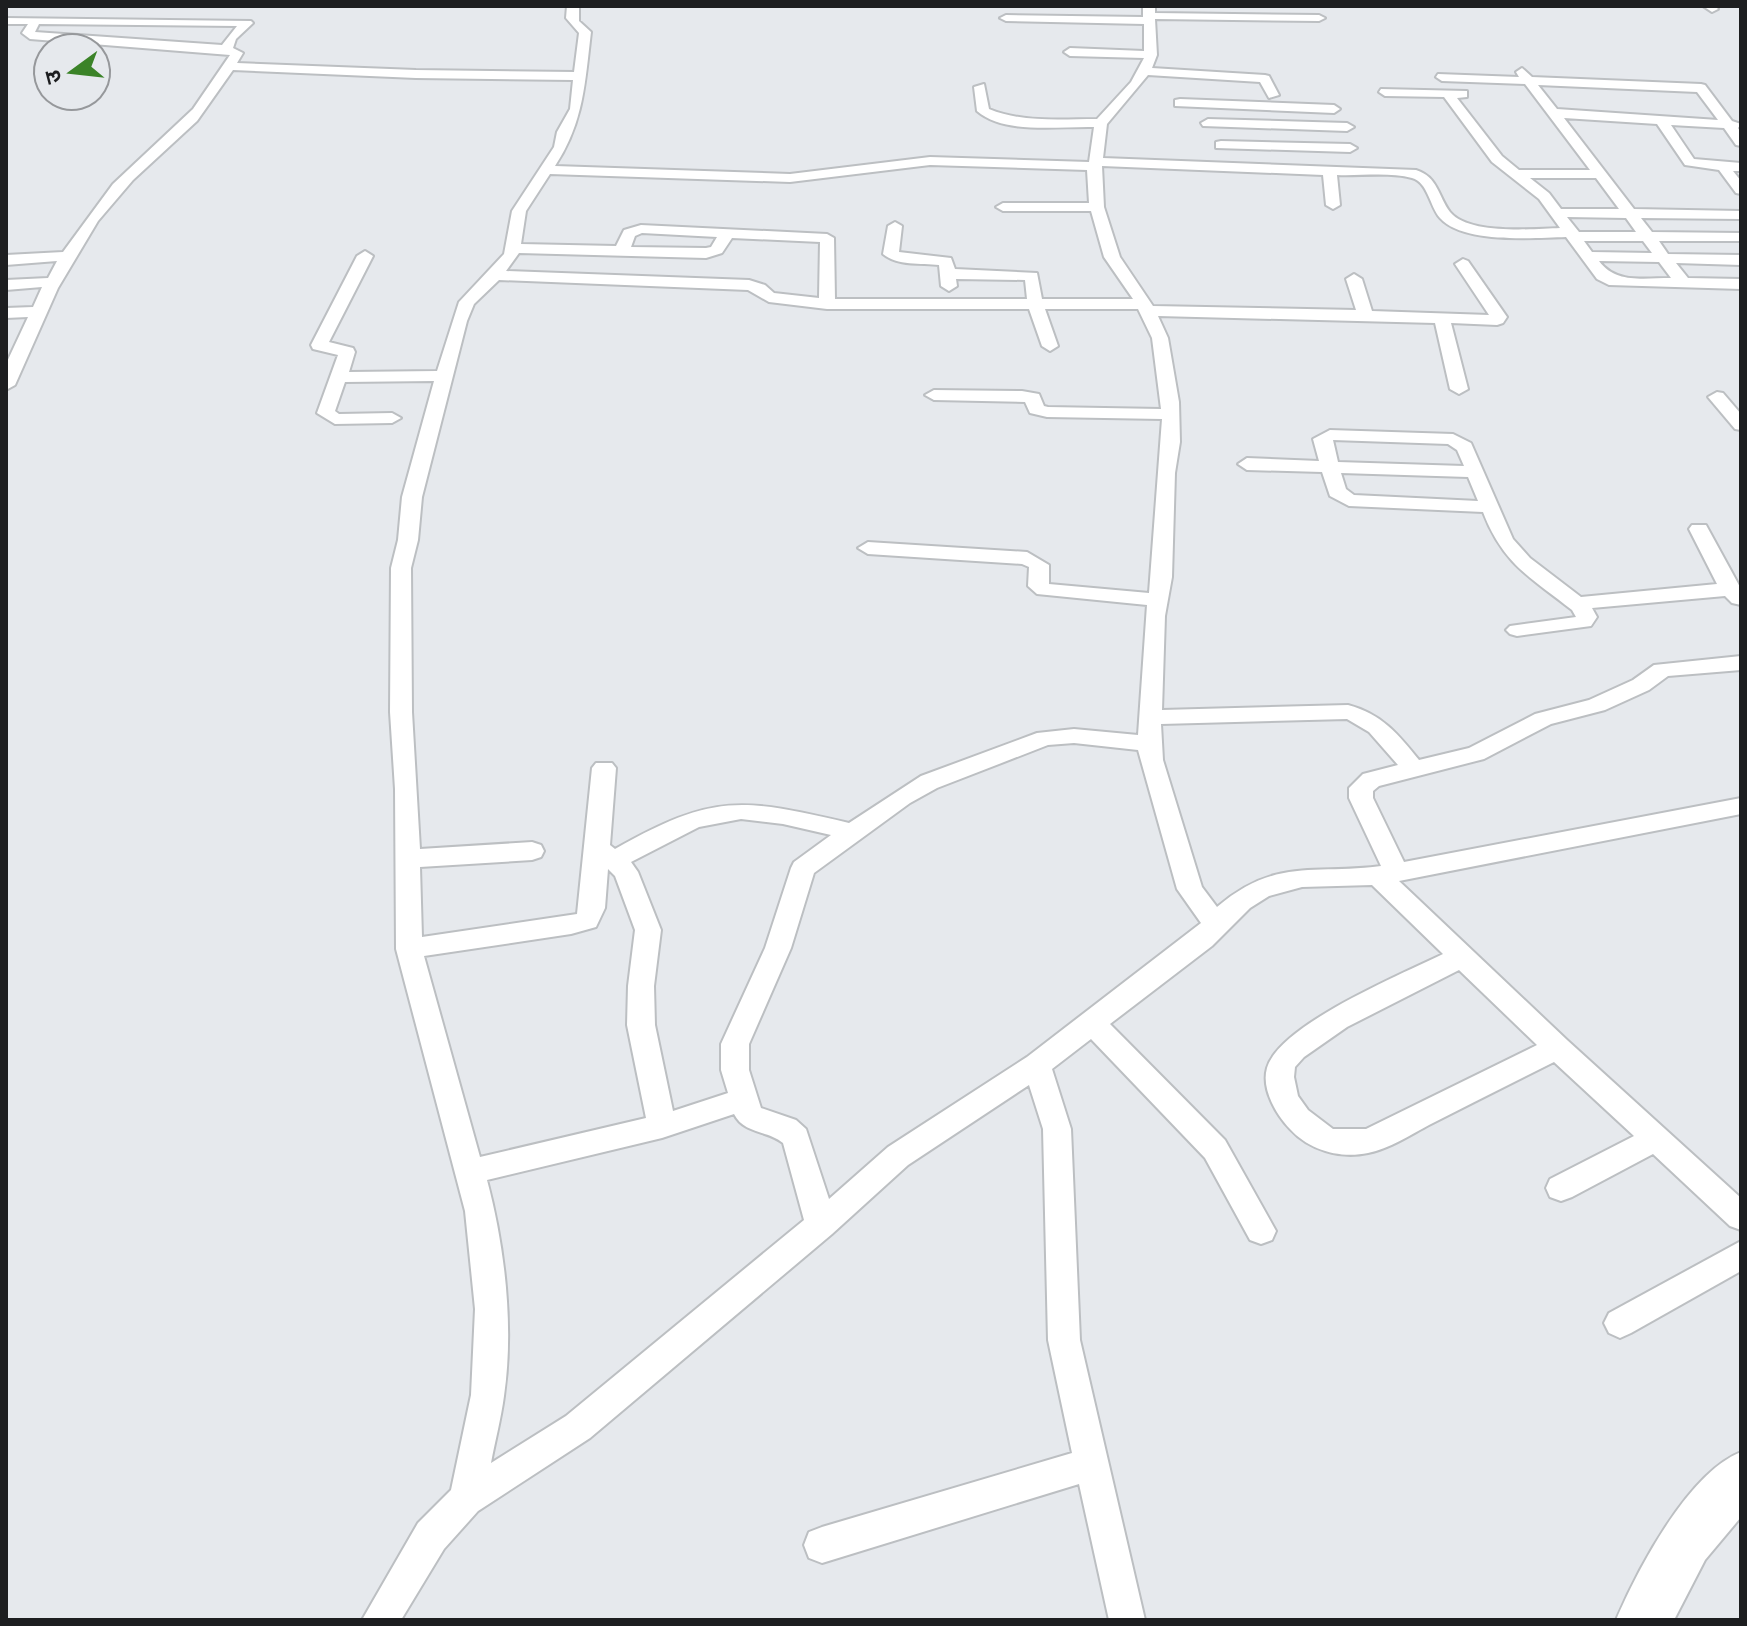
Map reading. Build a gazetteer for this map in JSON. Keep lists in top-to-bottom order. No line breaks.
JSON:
{"north":"left"}
